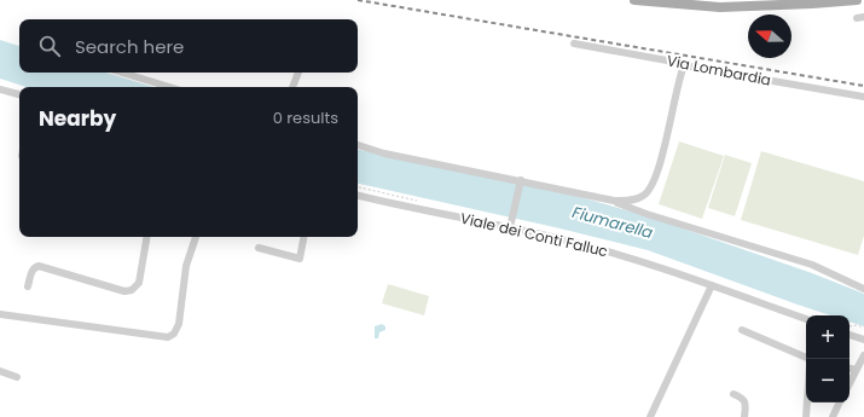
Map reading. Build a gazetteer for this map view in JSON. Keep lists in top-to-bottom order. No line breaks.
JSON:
{"streets":{"street":["Via Lombardia","Viale dei Conti Falluc"]},"water":["Fiumarella"],"north":"left","page":{"search":"Search here","heading":["Nearby","0 results"],"map_buttons":["+","−"]}}
